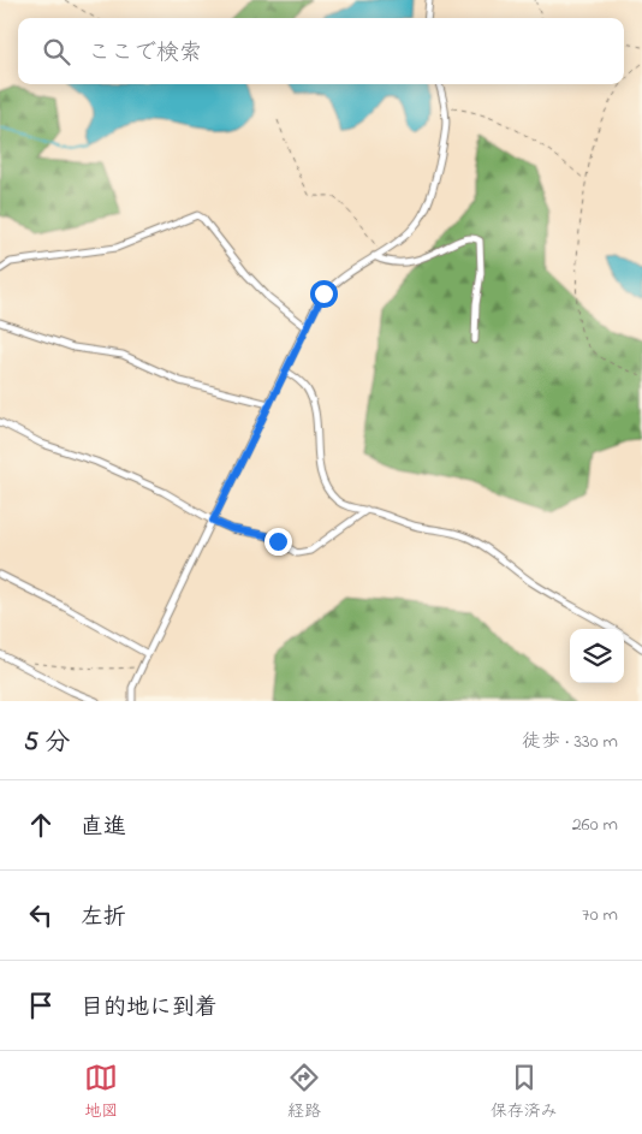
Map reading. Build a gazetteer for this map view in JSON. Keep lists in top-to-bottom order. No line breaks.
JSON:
{"page":{"search":"ここで検索","heading":["5 分","徒歩 · 330 m"],"list":[["直進","260 m"],["左折","70 m"],"目的地に到着"],"nav":["地図","経路","保存済み"]}}
